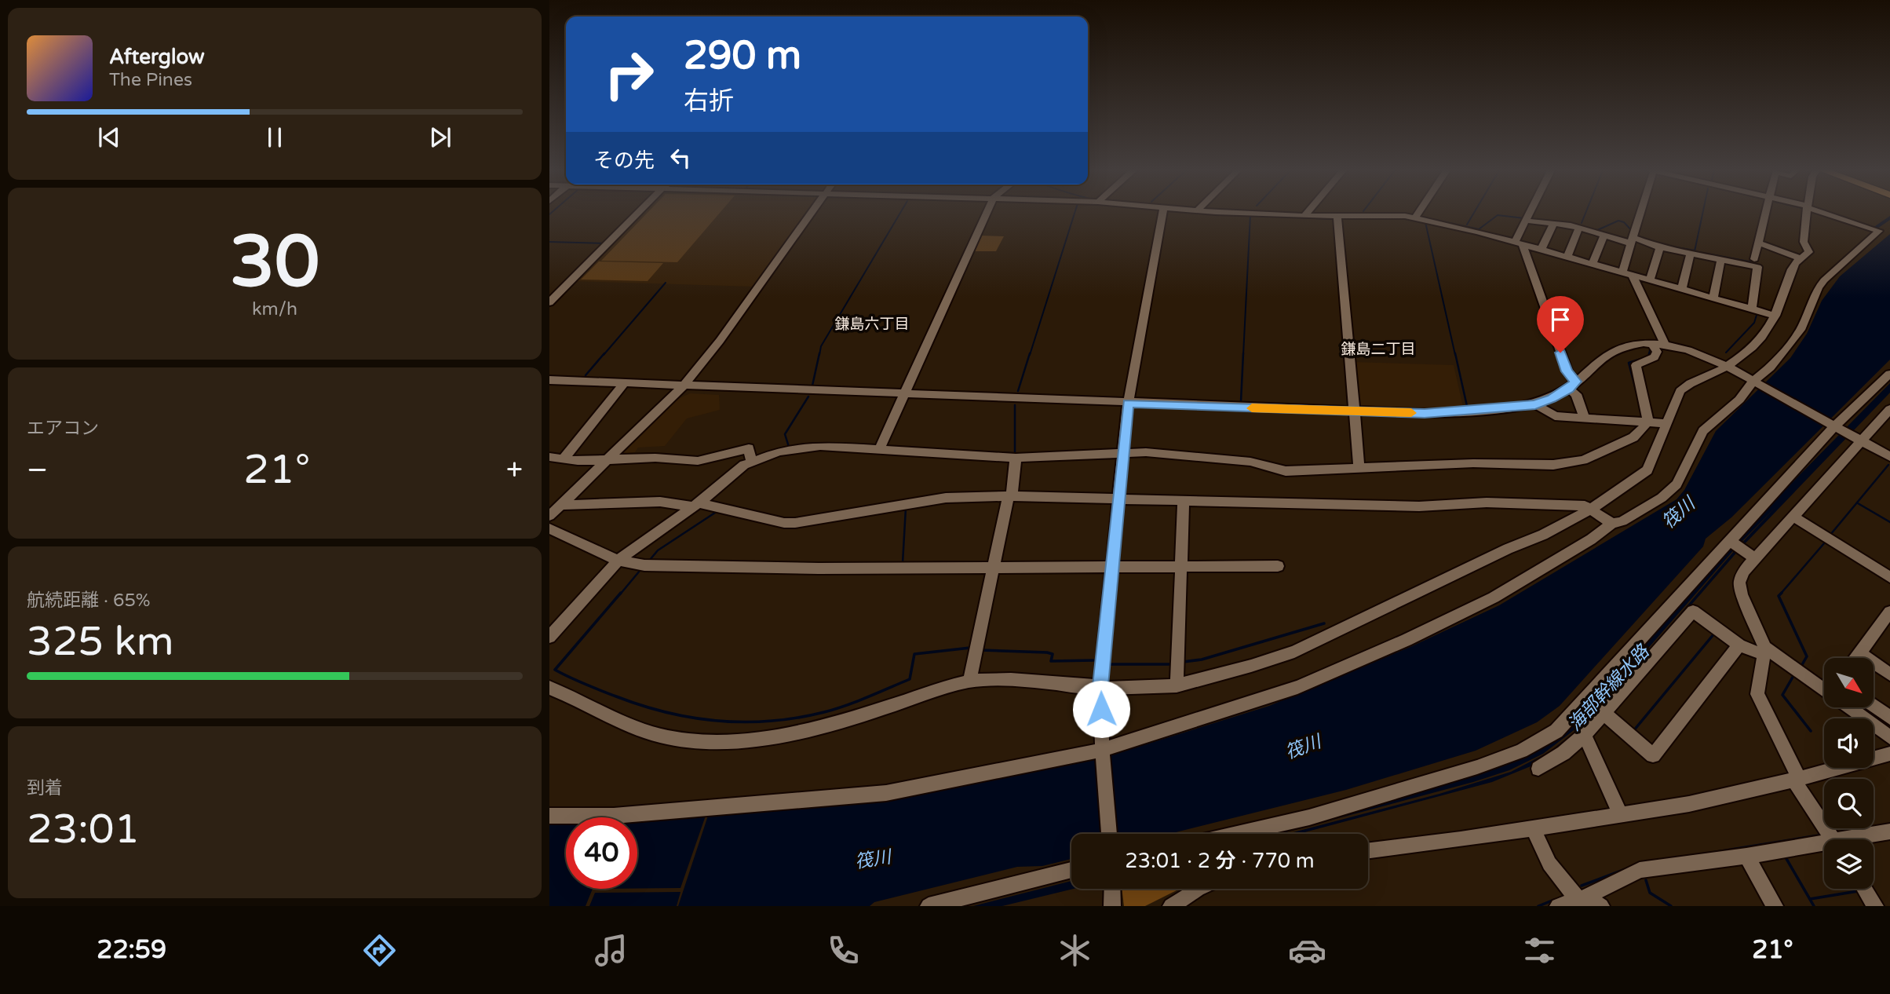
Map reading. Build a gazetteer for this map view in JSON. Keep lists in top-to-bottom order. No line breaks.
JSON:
{"districts":["鎌島六丁目","鎌島二丁目"],"water":["筏川","海部幹線水路"],"north":"bottom right","page":{"turn":["290 m","右折"],"song":["Afterglow","The Pines"],"then":"その先","tile":[["30","km/h"],"エアコン",["航続距離 · 65%","325 km"],["到着","23:01"]],"heat":["−","21°","+"],"limit":"40","trip":"23:01 · 2 分 · 770 m","tabs":["22:59","21°"]}}
